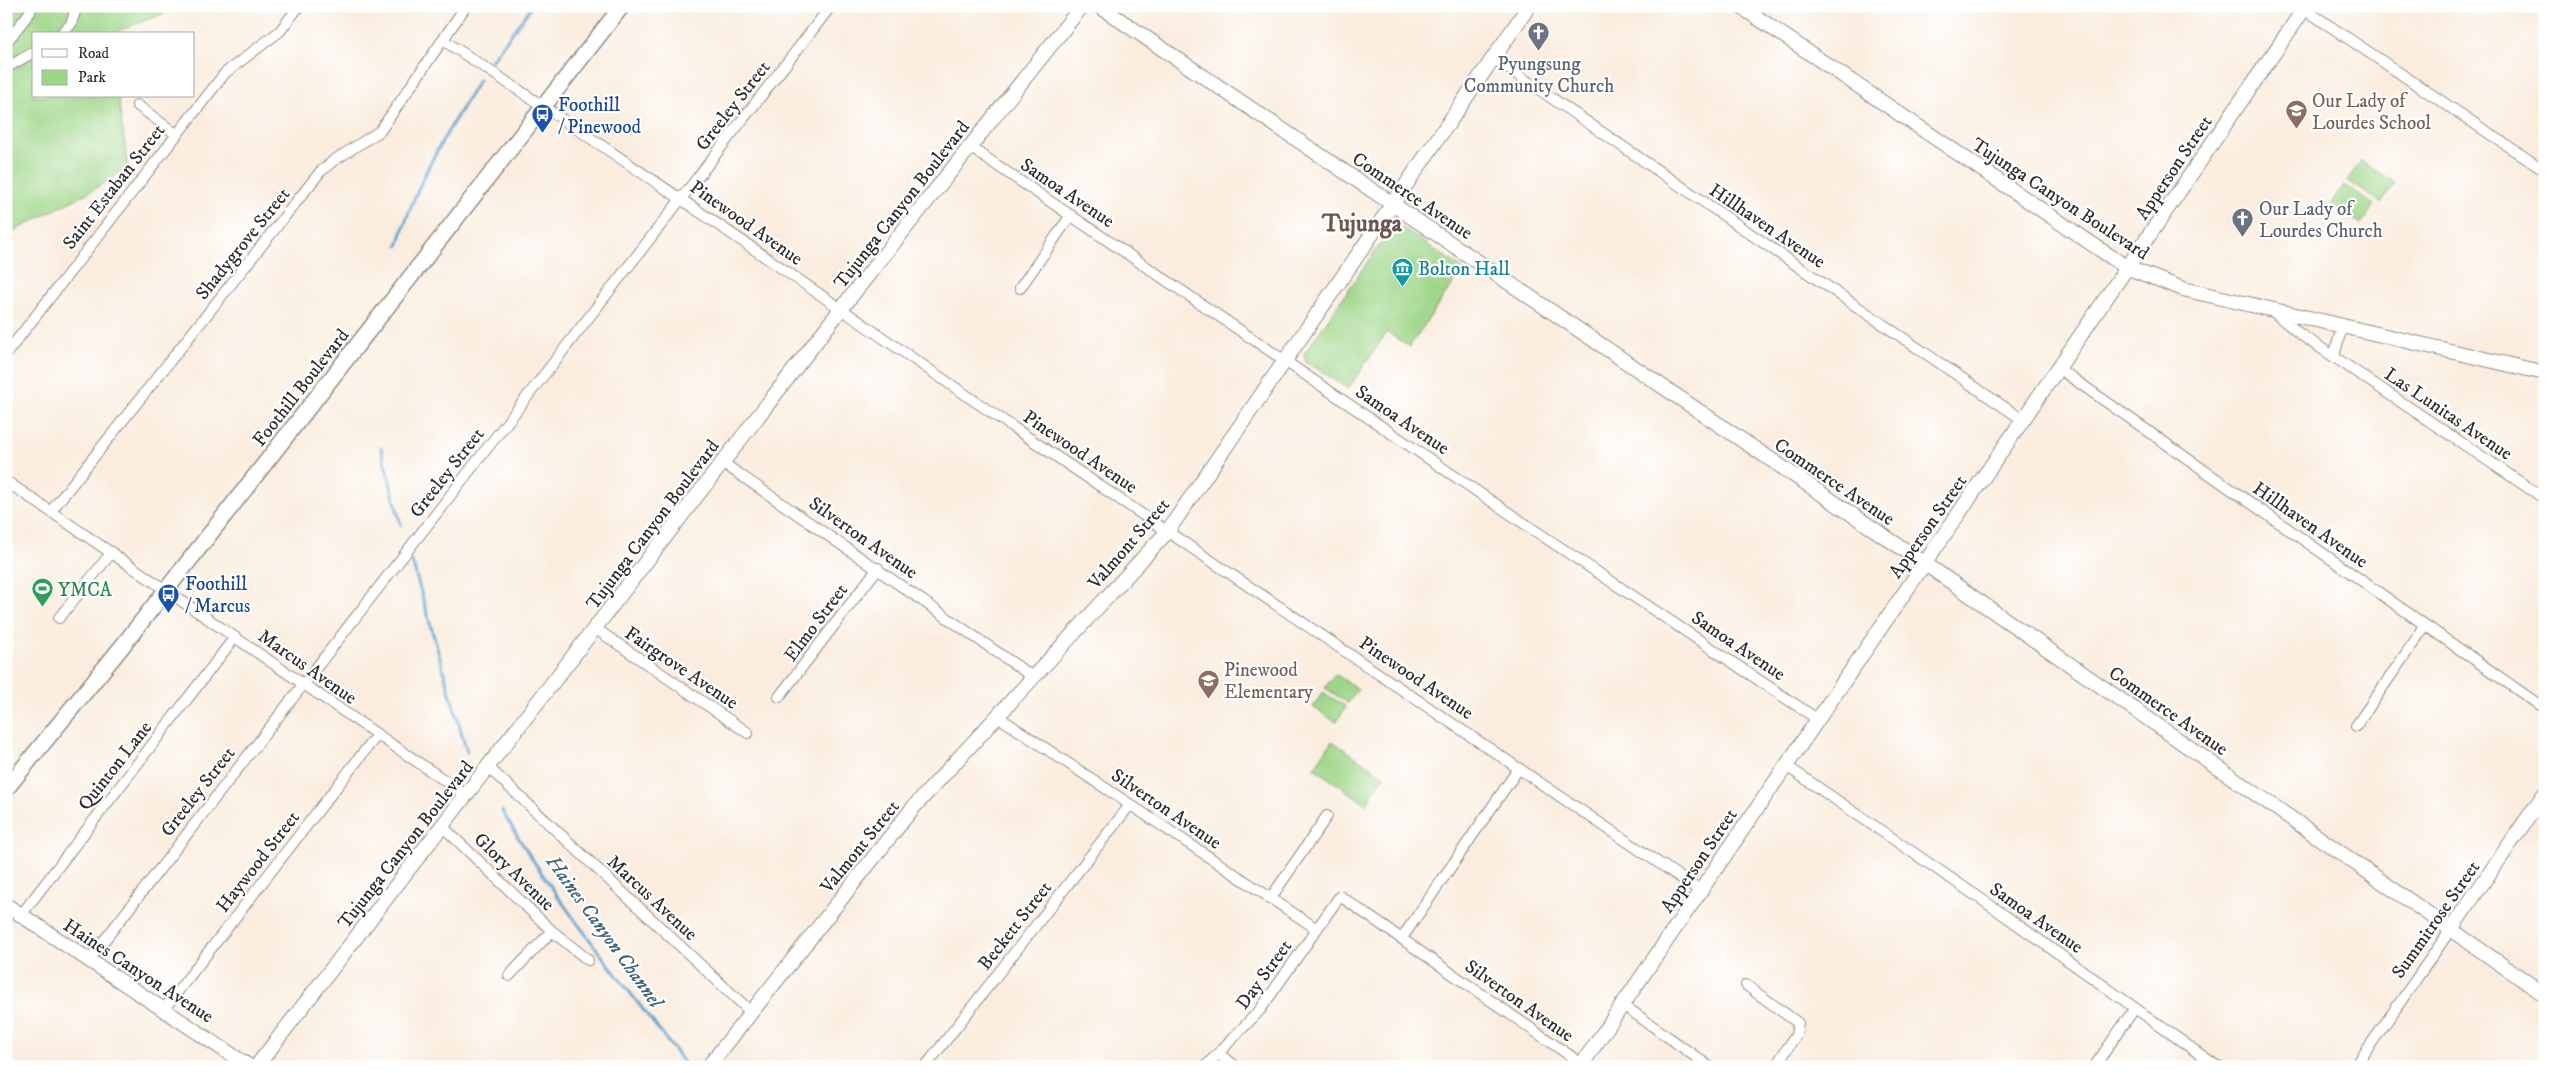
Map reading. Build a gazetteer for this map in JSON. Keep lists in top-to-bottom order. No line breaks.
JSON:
{"streets":{"main road":["Foothill Boulevard"],"street":["Greeley Street","Apperson Street","Saint Estaban Street","Samoa Avenue","Commerce Avenue","Tujunga Canyon Boulevard","Pinewood Avenue","Hillhaven Avenue","Shadygrove Street","Las Lunitas Avenue","Silverton Avenue","Valmont Street","Elmo Street","Marcus Avenue","Fairgrove Avenue","Quinton Lane","Haywood Street","Glory Avenue","Summitrose Street","Beckett Street","Haines Canyon Avenue","Day Street"]},"crossings":[["Greeley Street","Pinewood Avenue"],["Greeley Street","Marcus Avenue"],["Greeley Street","Haines Canyon Avenue"],["Apperson Street","Samoa Avenue"],["Apperson Street","Commerce Avenue"],["Apperson Street","Tujunga Canyon Boulevard"],["Apperson Street","Pinewood Avenue"],["Apperson Street","Hillhaven Avenue"],["Apperson Street","Silverton Avenue"],["Samoa Avenue","Tujunga Canyon Boulevard"],["Samoa Avenue","Valmont Street"],["Commerce Avenue","Valmont Street"],["Commerce Avenue","Summitrose Street"],["Tujunga Canyon Boulevard","Pinewood Avenue"],["Tujunga Canyon Boulevard","Las Lunitas Avenue"],["Tujunga Canyon Boulevard","Silverton Avenue"],["Tujunga Canyon Boulevard","Marcus Avenue"],["Tujunga Canyon Boulevard","Fairgrove Avenue"],["Tujunga Canyon Boulevard","Glory Avenue"],["Pinewood Avenue","Shadygrove Street"],["Pinewood Avenue","Foothill Boulevard"],["Pinewood Avenue","Valmont Street"],["Hillhaven Avenue","Valmont Street"],["Shadygrove Street","Marcus Avenue"],["Foothill Boulevard","Marcus Avenue"],["Silverton Avenue","Valmont Street"],["Silverton Avenue","Elmo Street"],["Silverton Avenue","Beckett Street"],["Silverton Avenue","Day Street"],["Valmont Street","Marcus Avenue"],["Marcus Avenue","Quinton Lane"],["Marcus Avenue","Haywood Street"],["Quinton Lane","Haines Canyon Avenue"],["Haywood Street","Haines Canyon Avenue"]],"districts":["Tujunga"],"water":["Haines Canyon Channel"],"places":{"church":["Pyungsung Community Church","Our Lady of Lourdes Church"],"school or university":["Our Lady of Lourdes School","Pinewood Elementary"],"bus stop":["Foothill / Pinewood","Foothill / Marcus"],"museum":["Bolton Hall"],"sports":["YMCA"]},"legend":["Road","Park"]}
